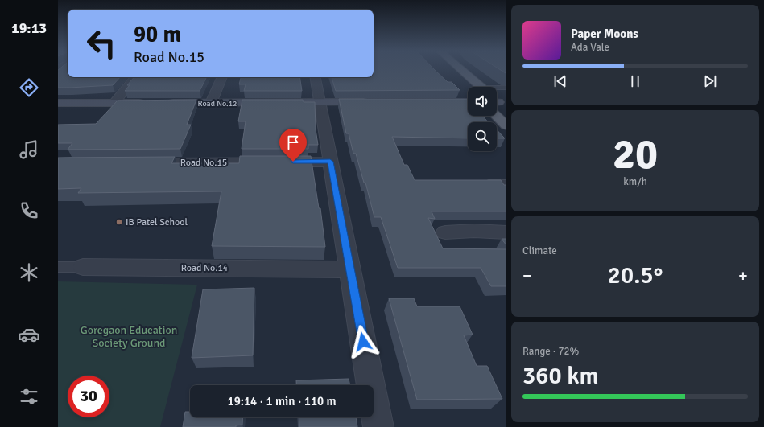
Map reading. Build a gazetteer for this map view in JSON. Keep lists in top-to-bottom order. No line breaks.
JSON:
{"streets":{"street":["Road No.12","Road No.15","Road No.14"]},"parks":["Goregaon Education Society Ground"],"places":["IB Patel School"],"page":{"tabs":"19:13","turn":["90 m","Road No.15"],"song":["Paper Moons","Ada Vale"],"tile":[["20","km/h"],"Climate",["Range · 72%","360 km"]],"heat":["−","20.5°","+"],"limit":"30","trip":"19:14 · 1 min · 110 m"}}
